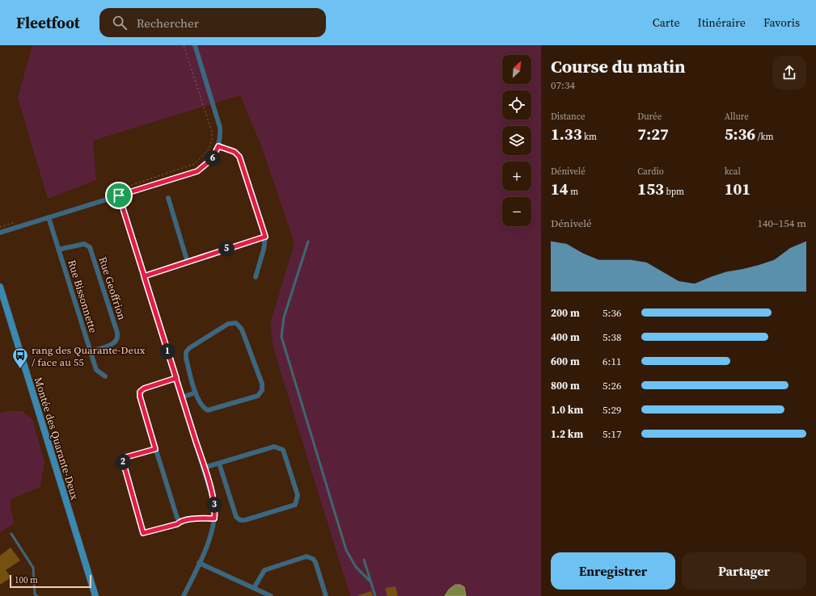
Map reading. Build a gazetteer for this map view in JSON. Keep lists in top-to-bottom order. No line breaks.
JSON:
{"streets":{"main road":["Montée des Quarante-Deux"],"street":["Rue Geoffrion","Rue Bissonnette"]},"crossings":[["Rue Geoffrion","Rue Bissonnette"]],"places":{"bus stop":["rang des Quarante-Deux / face au 55"]},"scale_bar":"100 m","north":"top right","page":{"header":"Fleetfoot","search":"Rechercher","nav":["Carte","Itinéraire","Favoris"],"heading":["Course du matin","07:34"],"map_buttons":["+","−"],"stats":[["Distance","1.33 km"],["Durée","7:27"],["Allure","5:36 /km"],["Dénivelé","14 m"],["Cardio","153 bpm"],["kcal","101"]],"pins":["6","5","1","2","3"],"chart":["Dénivelé","140–154 m"],"list":[{"name":"200 m","note":"5:36"},{"name":"400 m","note":"5:38"},{"name":"600 m","note":"6:11"},{"name":"800 m","note":"5:26"},{"name":"1.0 km","note":"5:29"},{"name":"1.2 km","note":"5:17"}],"buttons":["Enregistrer","Partager"],"scale":"100 m"}}
